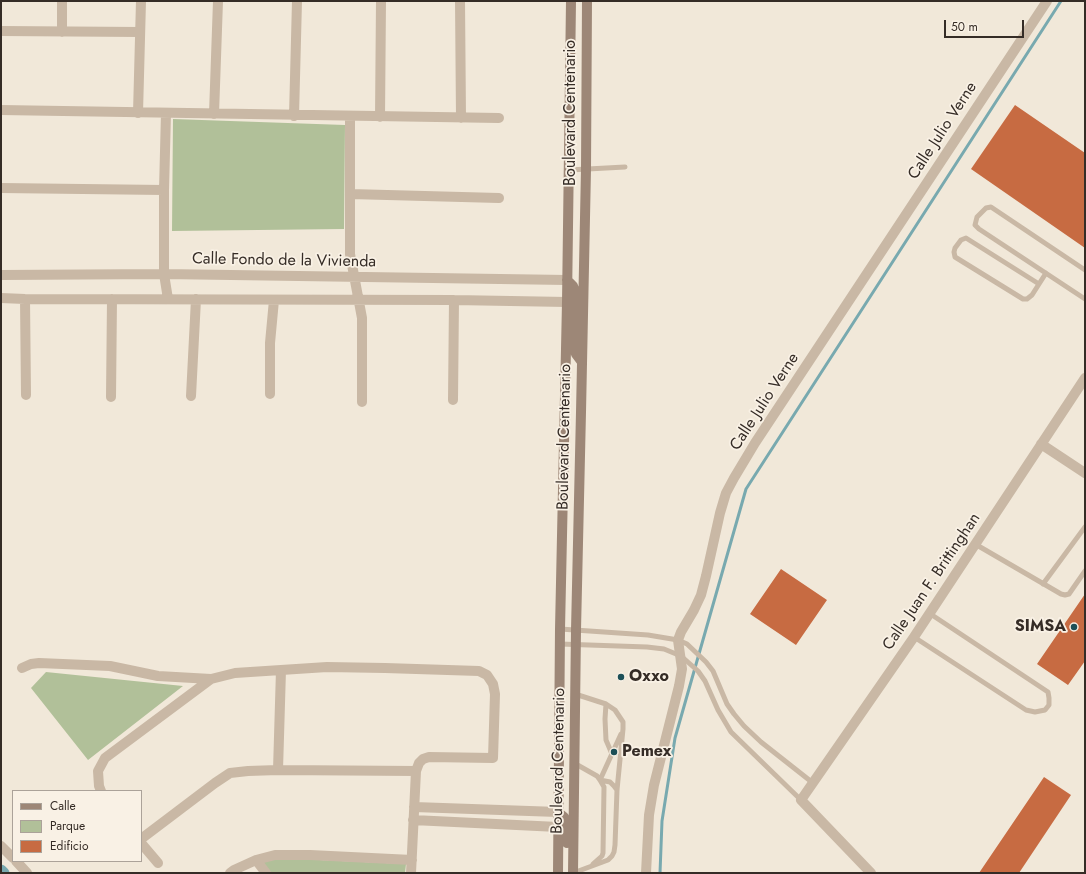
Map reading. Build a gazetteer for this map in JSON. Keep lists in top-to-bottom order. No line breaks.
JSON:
{"streets":{"main road":["Boulevard Centenario"],"street":["Calle Julio Verne","Calle Fondo de la Vivienda","Calle Juan F. Brittinghan"]},"crossings":[["Boulevard Centenario","Calle Fondo de la Vivienda"]],"places":["SIMSA","Oxxo","Pemex"],"legend":["Calle","Parque","Edificio"],"scale_bar":"50 m"}
